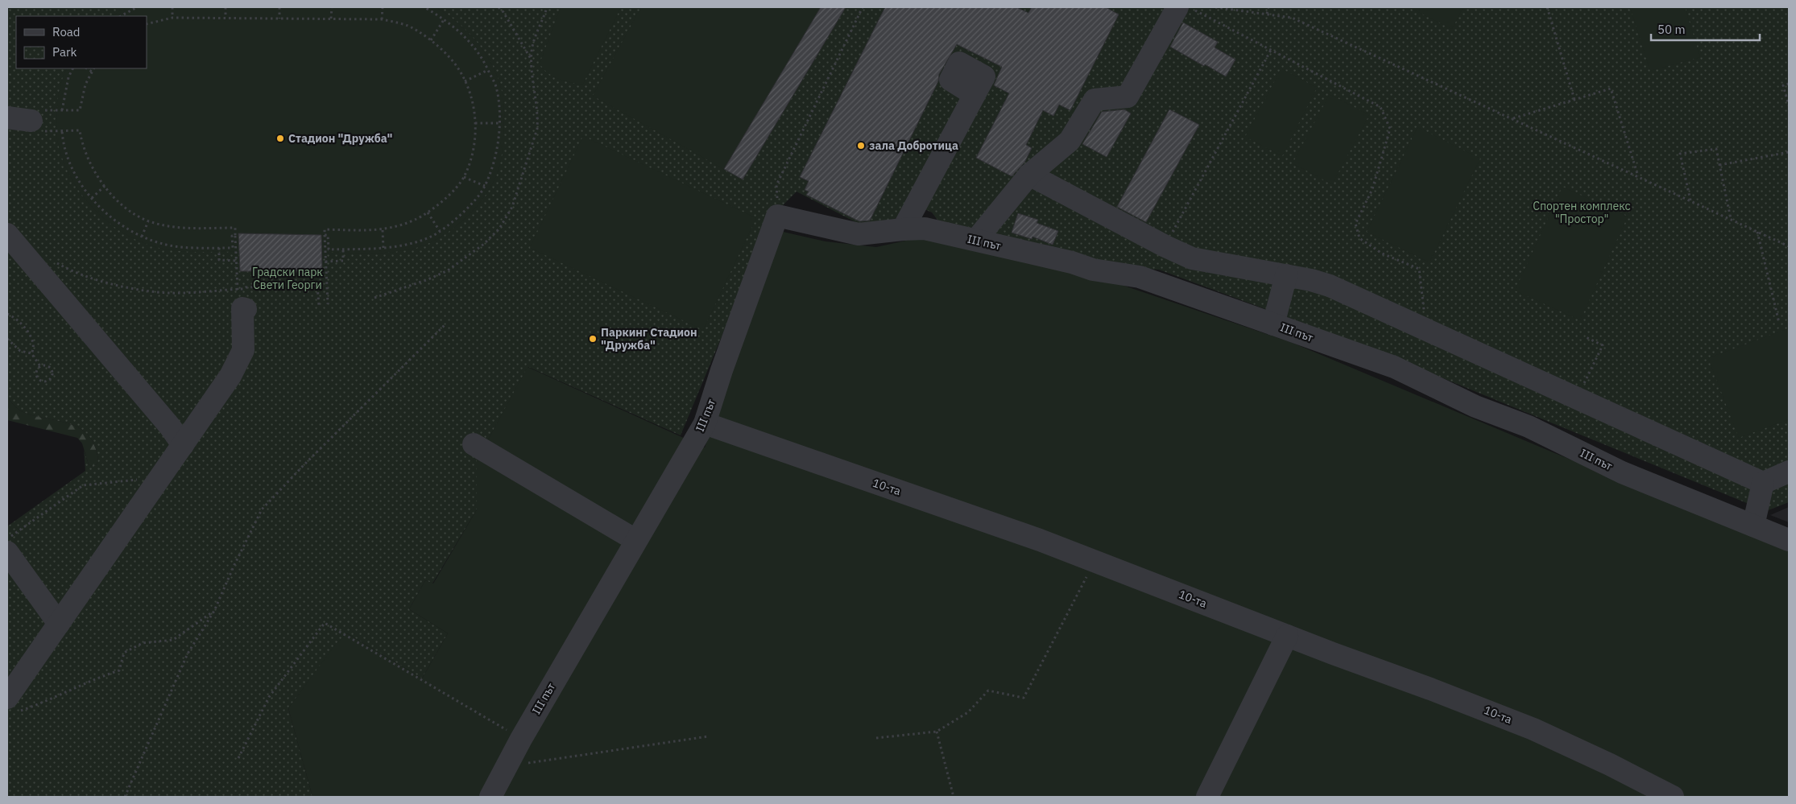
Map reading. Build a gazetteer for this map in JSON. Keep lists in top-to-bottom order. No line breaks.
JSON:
{"streets":{"street":["ІІІ път","10-та"]},"crossings":[["ІІІ път","10-та"]],"parks":["Спортен комплекс \"Простор\"","Градски парк Свети Георги"],"places":["Стадион \"Дружба\"","зала Добротица","Паркинг Стадион \"Дружба\""],"legend":["Road","Park"],"scale_bar":"50 m"}
